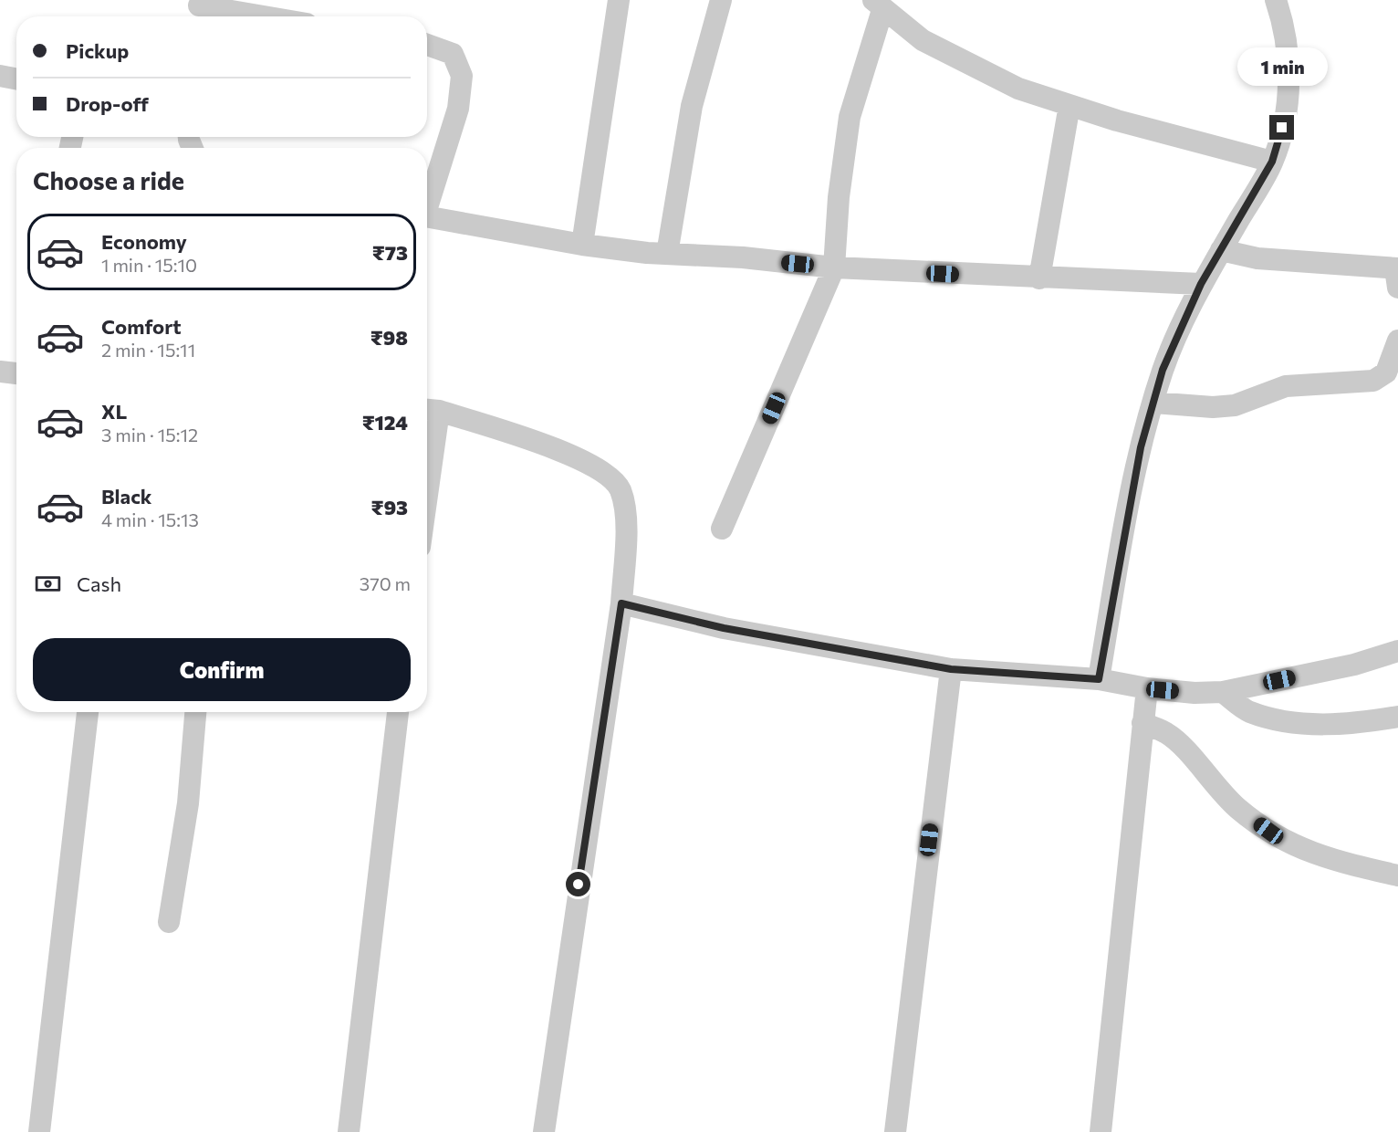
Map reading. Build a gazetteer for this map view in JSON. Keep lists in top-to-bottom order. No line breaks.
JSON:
{"page":{"banner":["Pickup","Drop-off"],"bubble":"1 min","heading":"Choose a ride","list":[{"name":"Economy","note":"1 min · 15:10","value":"₹73"},{"name":"Comfort","note":"2 min · 15:11","value":"₹98"},{"name":"XL","note":"3 min · 15:12","value":"₹124"},{"name":"Black","note":"4 min · 15:13","value":"₹93"}],"pay":["Cash","370 m"],"buttons":"Confirm"}}
